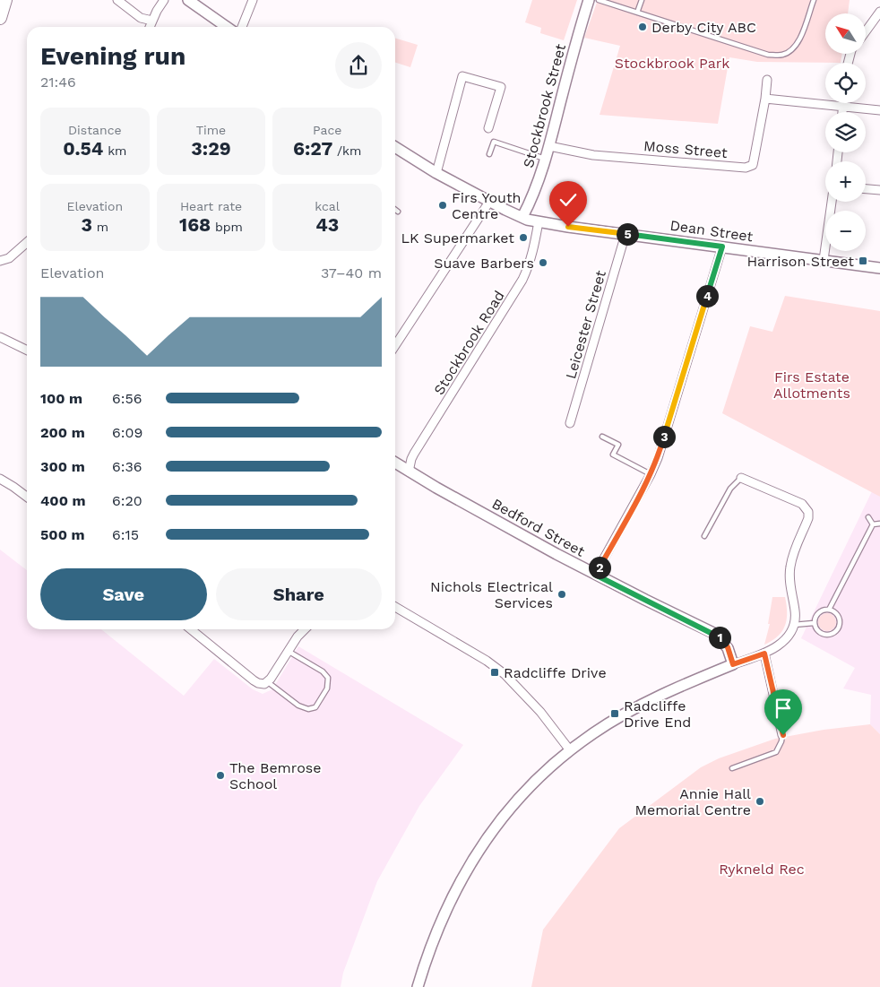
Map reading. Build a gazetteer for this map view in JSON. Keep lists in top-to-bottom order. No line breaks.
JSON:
{"streets":{"street":["Stockbrook Street","Moss Street","Dean Street","Leicester Street","Stockbrook Road","Bedford Street"]},"crossings":[["Stockbrook Street","Moss Street"],["Stockbrook Street","Dean Street"],["Dean Street","Leicester Street"],["Dean Street","Stockbrook Road"],["Stockbrook Road","Bedford Street"]],"parks":["Stockbrook Park","Firs Estate Allotments","Rykneld Rec"],"places":{"other":["Derby City ABC","Firs Youth Centre","LK Supermarket","Suave Barbers","Nichols Electrical Services","The Bemrose School","Annie Hall Memorial Centre"],"transit":["Harrison Street","Radcliffe Drive","Radcliffe Drive End"]},"north":"top left","page":{"map_buttons":["+","−"],"heading":["Evening run","21:46"],"stats":[["Distance","0.54 km"],["Time","3:29"],["Pace","6:27 /km"],["Elevation","3 m"],["Heart rate","168 bpm"],["kcal","43"]],"pins":["5","4","3","2","1"],"chart":["Elevation","37–40 m"],"list":[{"name":"100 m","note":"6:56"},{"name":"200 m","note":"6:09"},{"name":"300 m","note":"6:36"},{"name":"400 m","note":"6:20"},{"name":"500 m","note":"6:15"}],"buttons":["Save","Share"]}}
